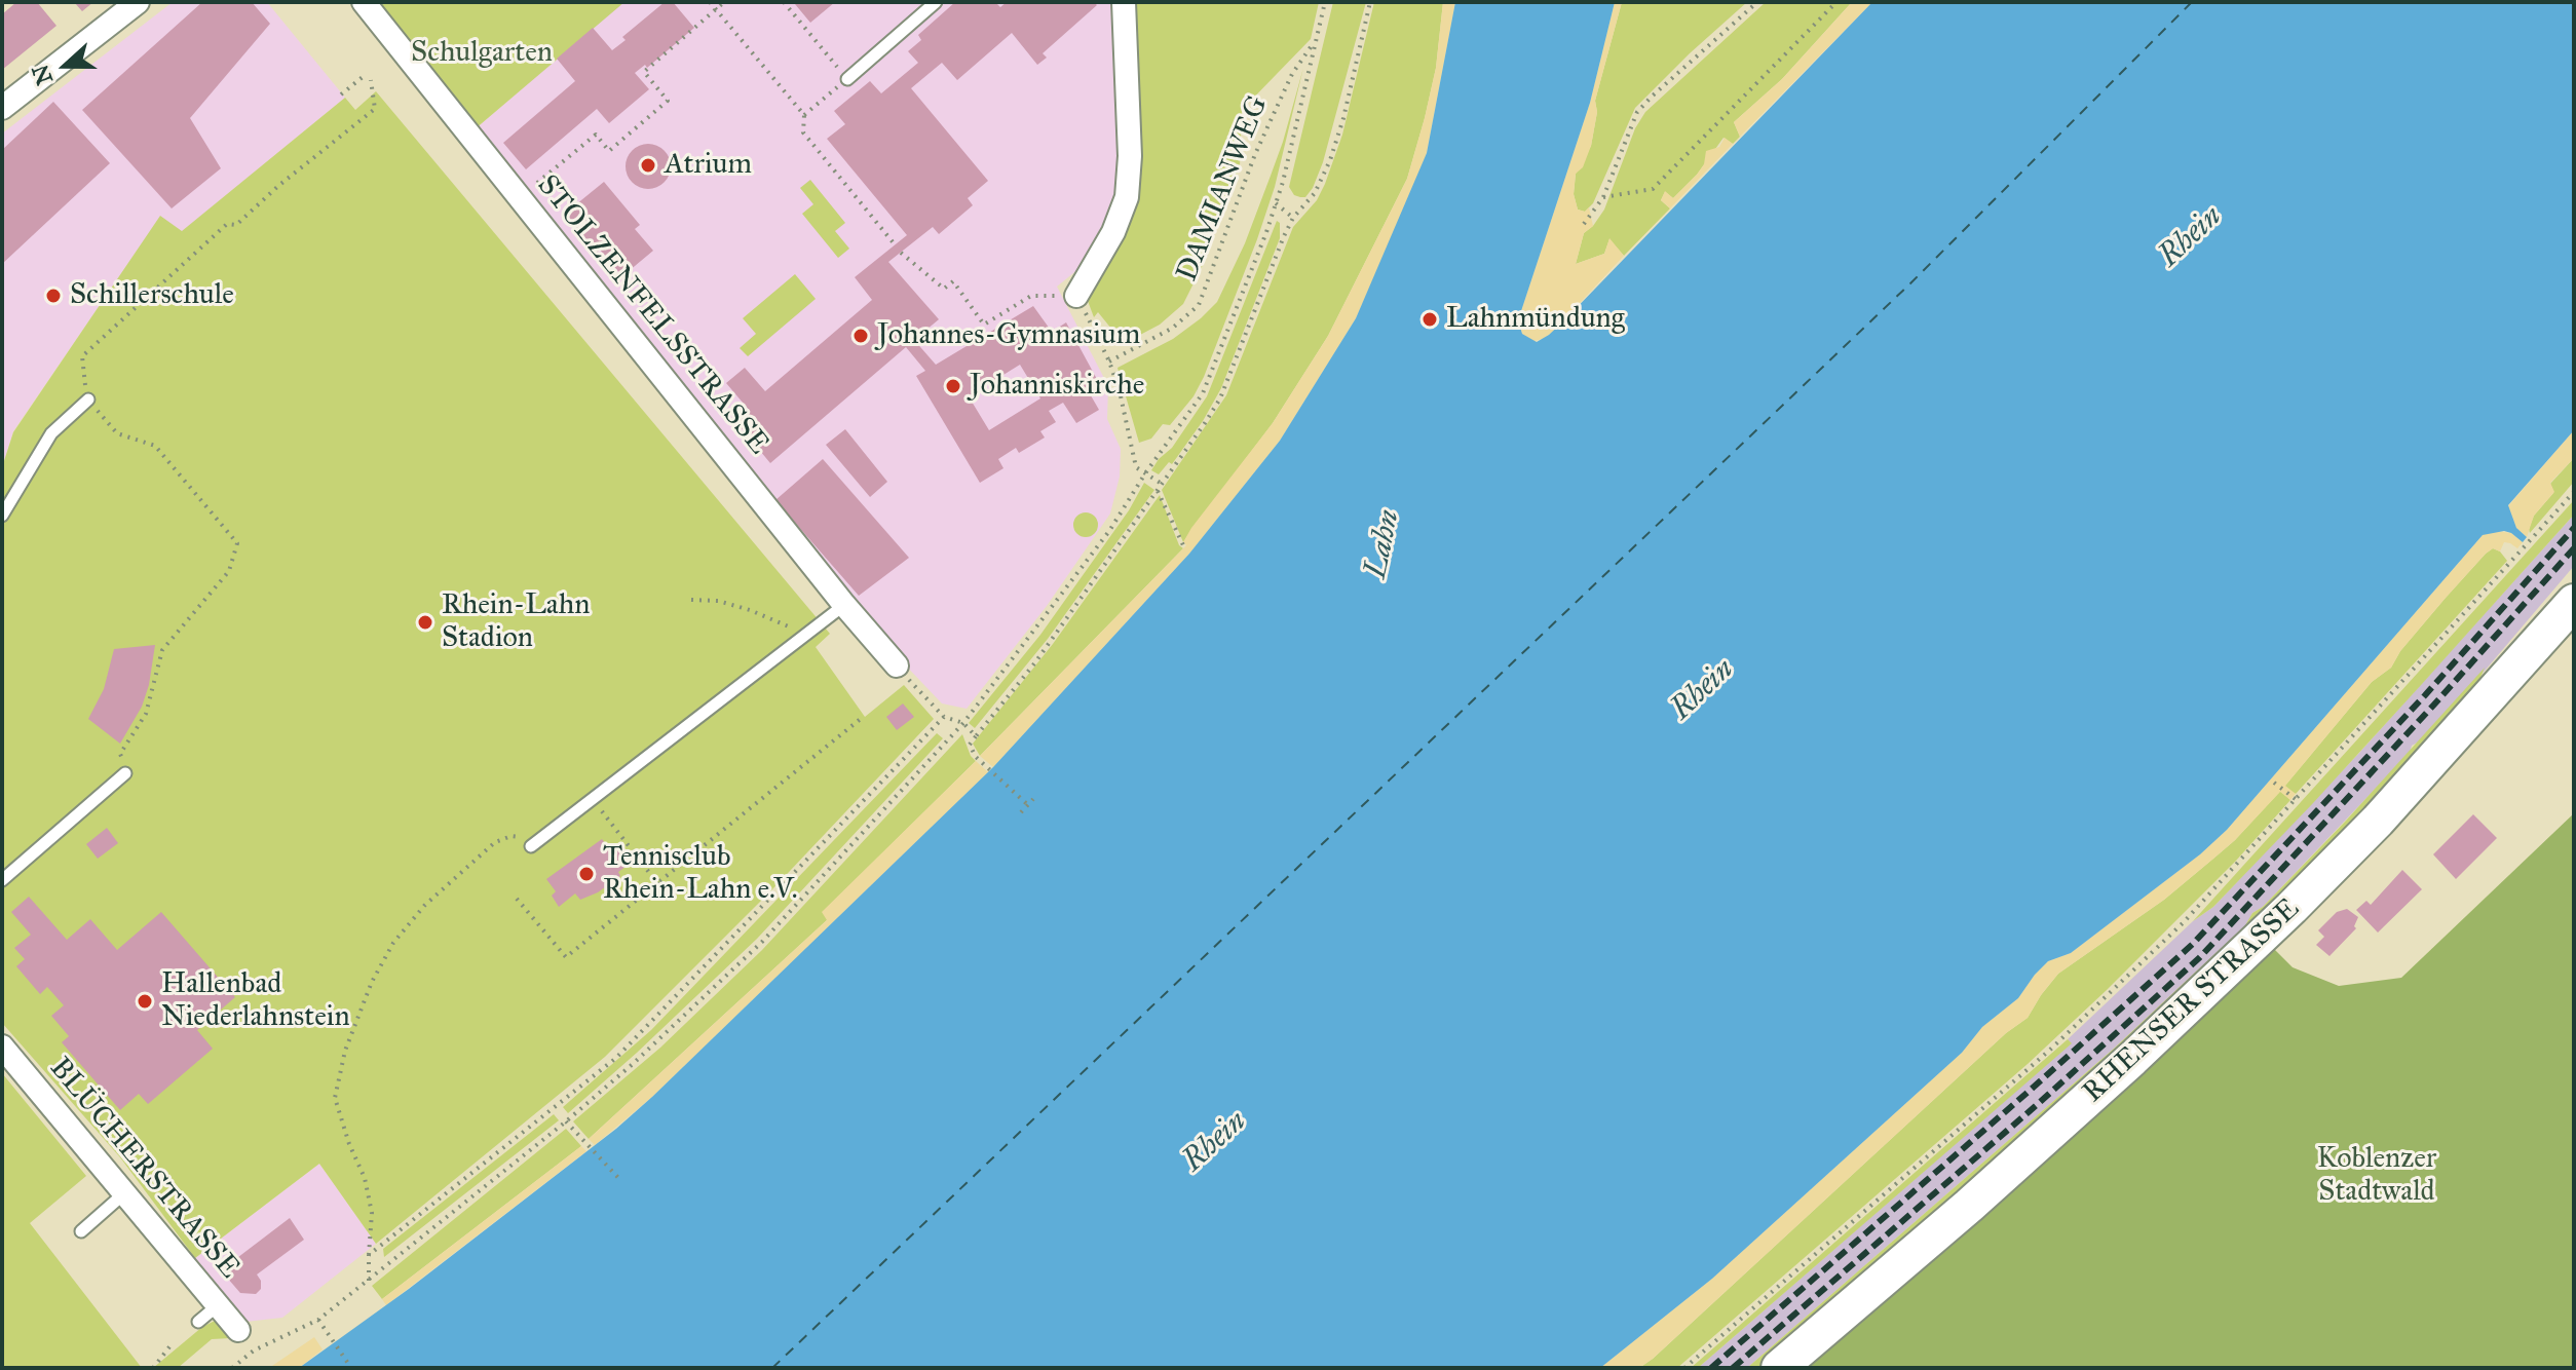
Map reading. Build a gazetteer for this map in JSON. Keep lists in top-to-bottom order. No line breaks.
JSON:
{"streets":{"main road":["RHENSER STRASSE"],"street":["STOLZENFELSSTRASSE","BLÜCHERSTRASSE"],"path":["DAMIANWEG"]},"water":["Rhein","Lahn"],"parks":["Schulgarten","Koblenzer Stadtwald"],"places":["Atrium","Schillerschule","Lahnmündung","Johannes-Gymnasium","Johanniskirche","Rhein-Lahn Stadion","Tennisclub Rhein-Lahn e.V.","Hallenbad Niederlahnstein"],"north":"left"}
